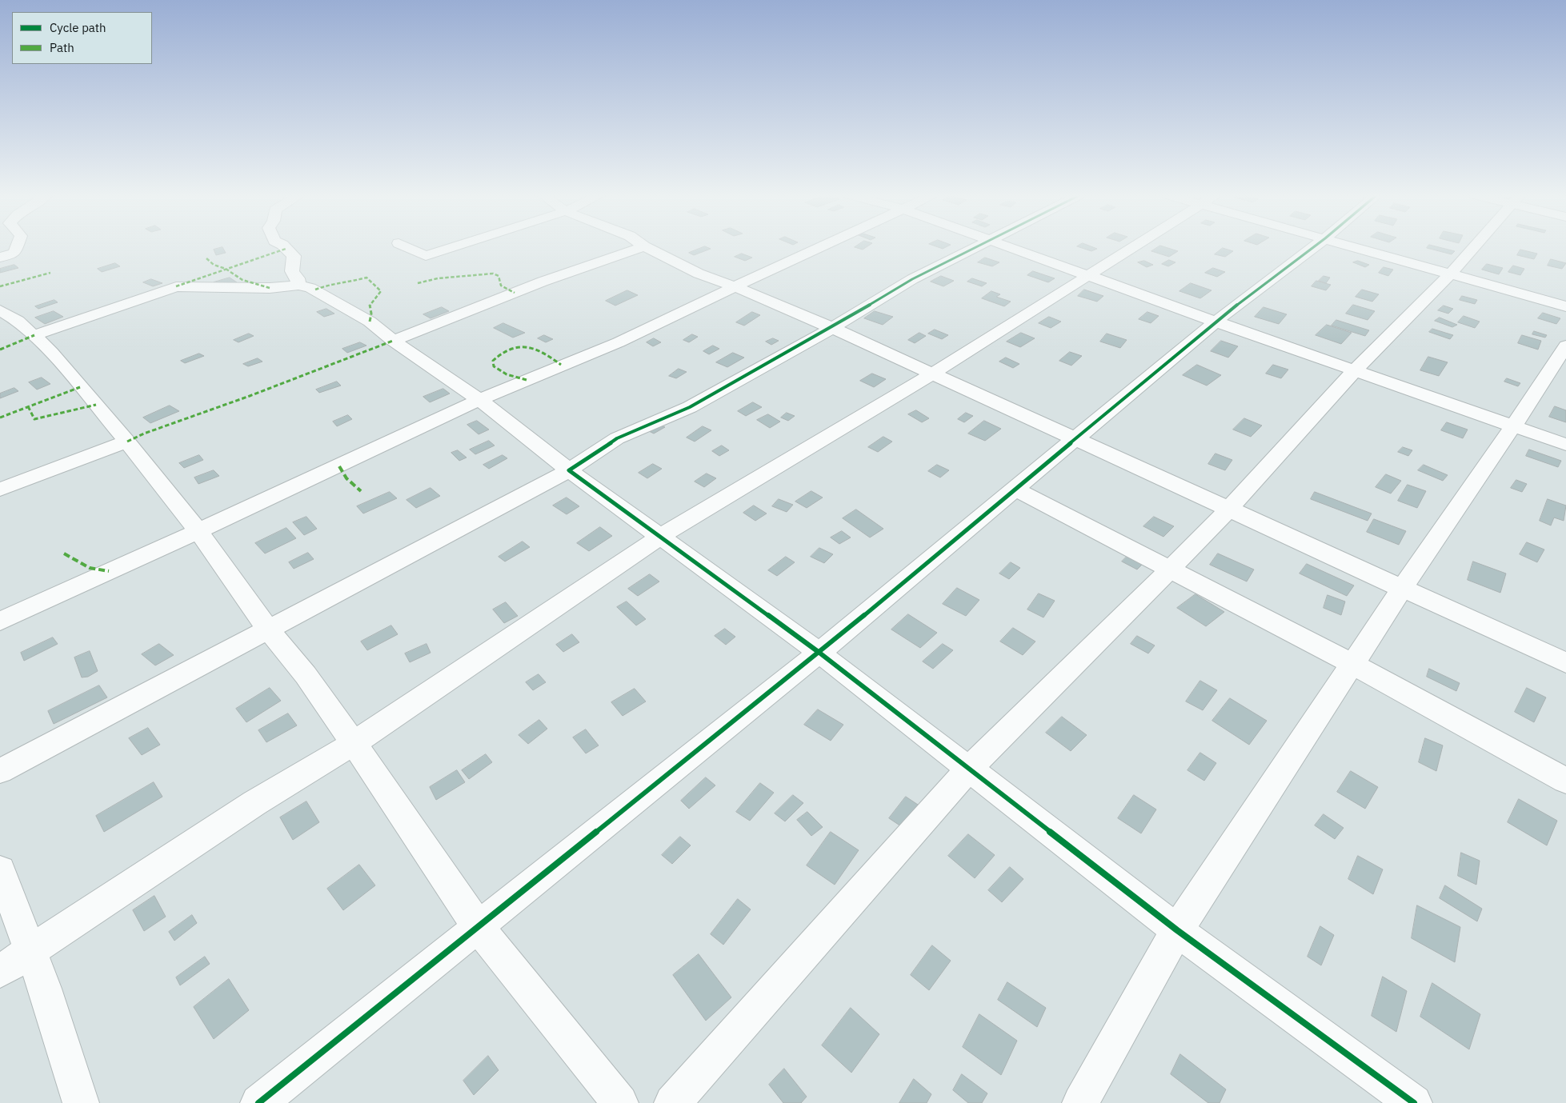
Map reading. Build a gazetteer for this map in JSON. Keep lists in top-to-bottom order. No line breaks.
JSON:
{"legend":["Cycle path","Path"]}
